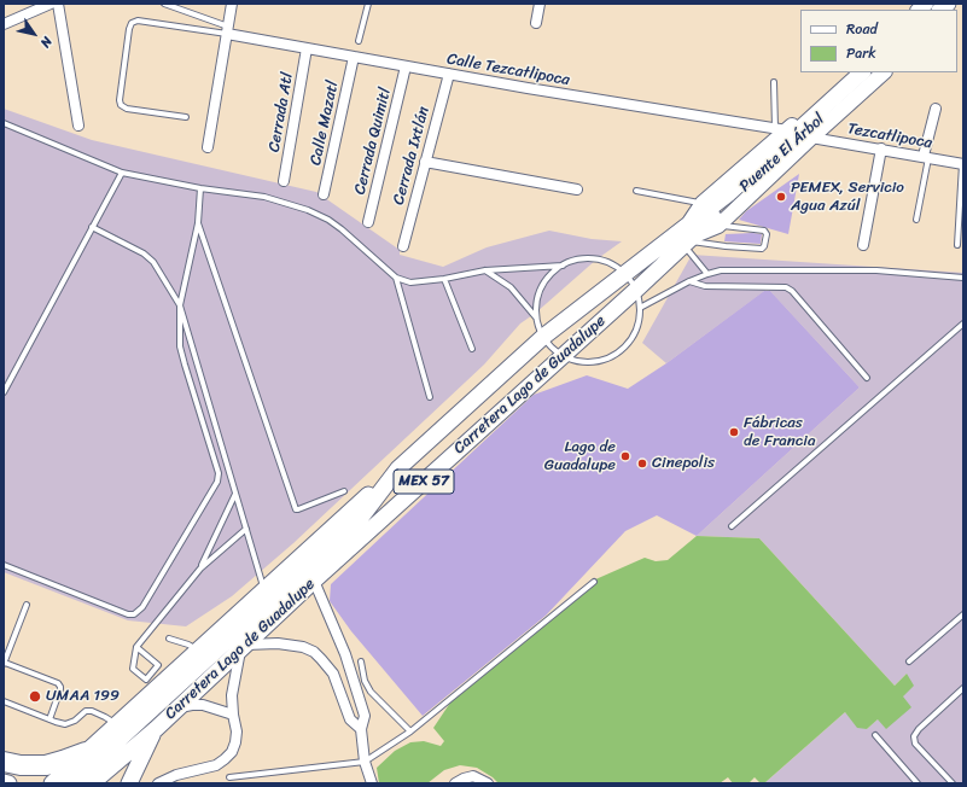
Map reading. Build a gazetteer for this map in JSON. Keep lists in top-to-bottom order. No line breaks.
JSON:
{"streets":{"main road":["Puente El Árbol","Carretera Lago de Guadalupe","MEX 57"],"street":["Calle Tezcatlipoca","Cerrada Atl","Calle Mazatl","Tezcatlipoca","Cerrada Quimitl","Cerrada Ixtlán"]},"crossings":[["Calle Tezcatlipoca","Cerrada Atl"],["Calle Tezcatlipoca","Calle Mazatl"],["Calle Tezcatlipoca","Cerrada Quimitl"],["Calle Tezcatlipoca","Cerrada Ixtlán"],["Calle Tezcatlipoca","Carretera Lago de Guadalupe"],["Tezcatlipoca","Carretera Lago de Guadalupe"],["Puente El Árbol","Carretera Lago de Guadalupe"]],"places":["PEMEX, Servicio Agua Azúl","Fábricas de Francia","Lago de Guadalupe","Cinepolis","UMAA 199"],"legend":["Road","Park"],"north":"bottom right"}
